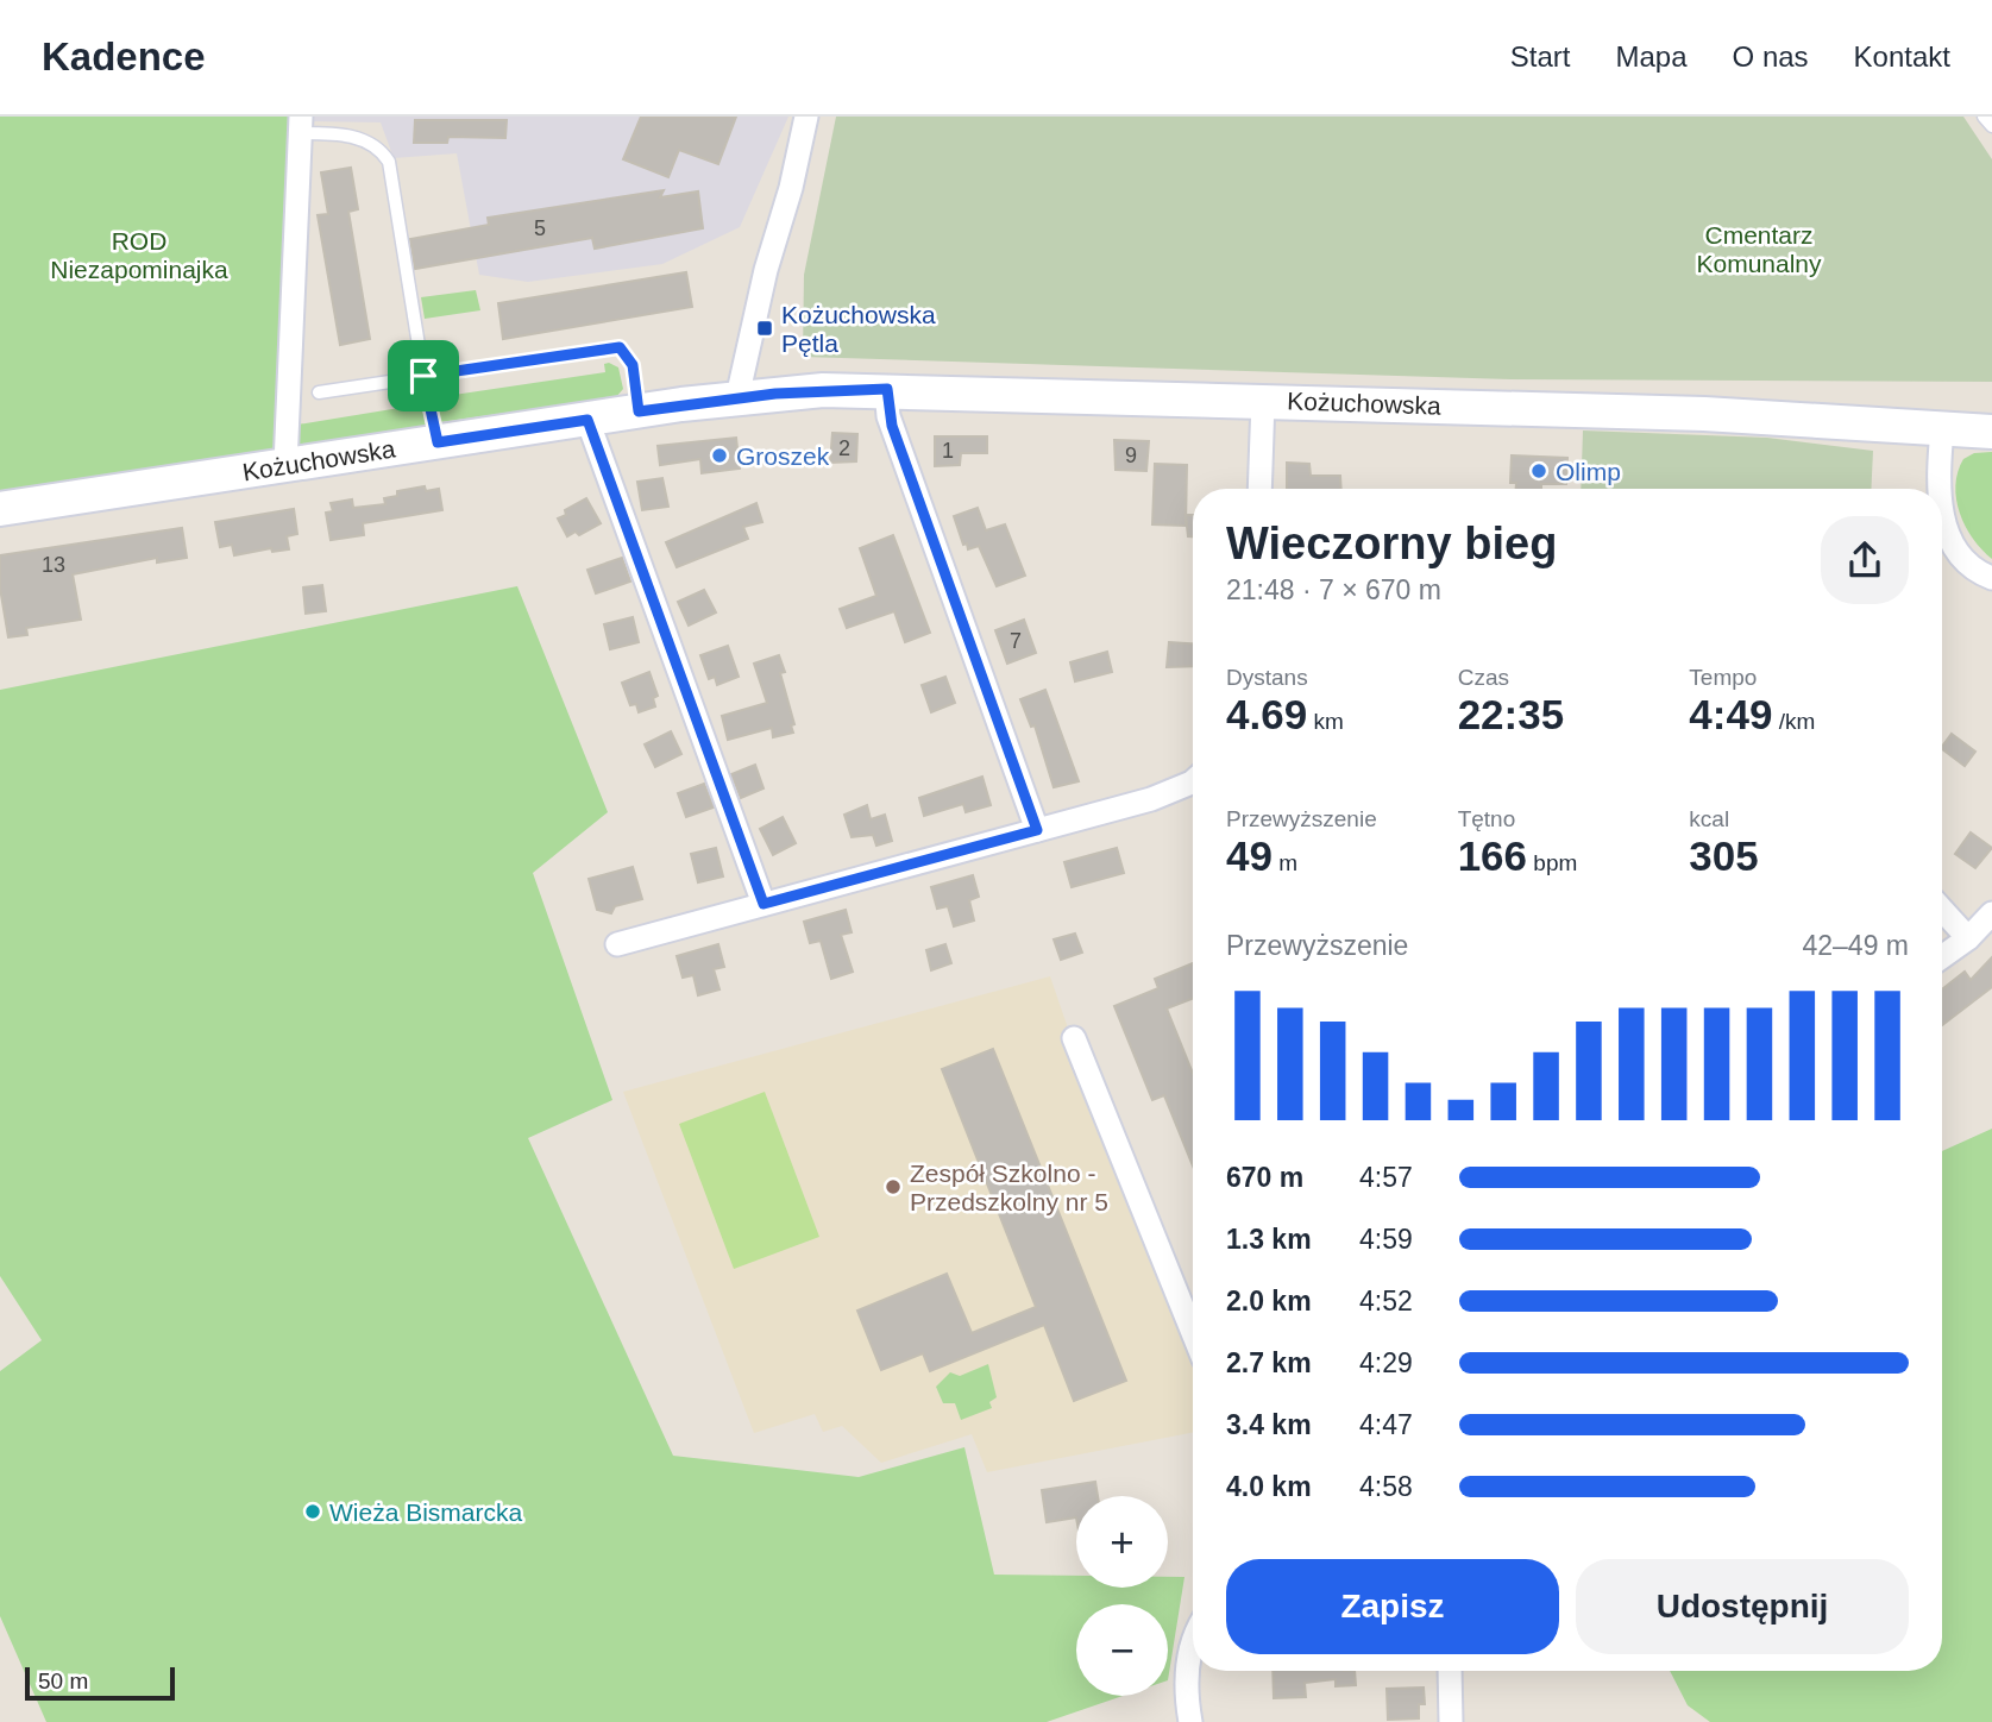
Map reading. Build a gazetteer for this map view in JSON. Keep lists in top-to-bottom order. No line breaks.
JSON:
{"streets":{"main road":["Kożuchowska"]},"parks":["Cmentarz Komunalny","ROD Niezapominajka"],"places":{"transit":["Kożuchowska Pętla"],"other":["Groszek","Olimp","Zespół Szkolno - Przedszkolny nr 5","Wieża Bismarcka"]},"house_numbers":["5","2","1","9","13","7"],"scale_bar":"50 m","page":{"header":"Kadence","nav":["Start","Mapa","O nas","Kontakt"],"heading":["Wieczorny bieg","21:48 · 7 × 670 m"],"stats":[["Dystans","4.69 km"],["Czas","22:35"],["Tempo","4:49 /km"],["Przewyższenie","49 m"],["Tętno","166 bpm"],["kcal","305"]],"chart":["Przewyższenie","42–49 m"],"list":[{"name":"670 m","note":"4:57"},{"name":"1.3 km","note":"4:59"},{"name":"2.0 km","note":"4:52"},{"name":"2.7 km","note":"4:29"},{"name":"3.4 km","note":"4:47"},{"name":"4.0 km","note":"4:58"}],"map_buttons":["+","−"],"buttons":["Zapisz","Udostępnij"],"scale":"50 m"}}
